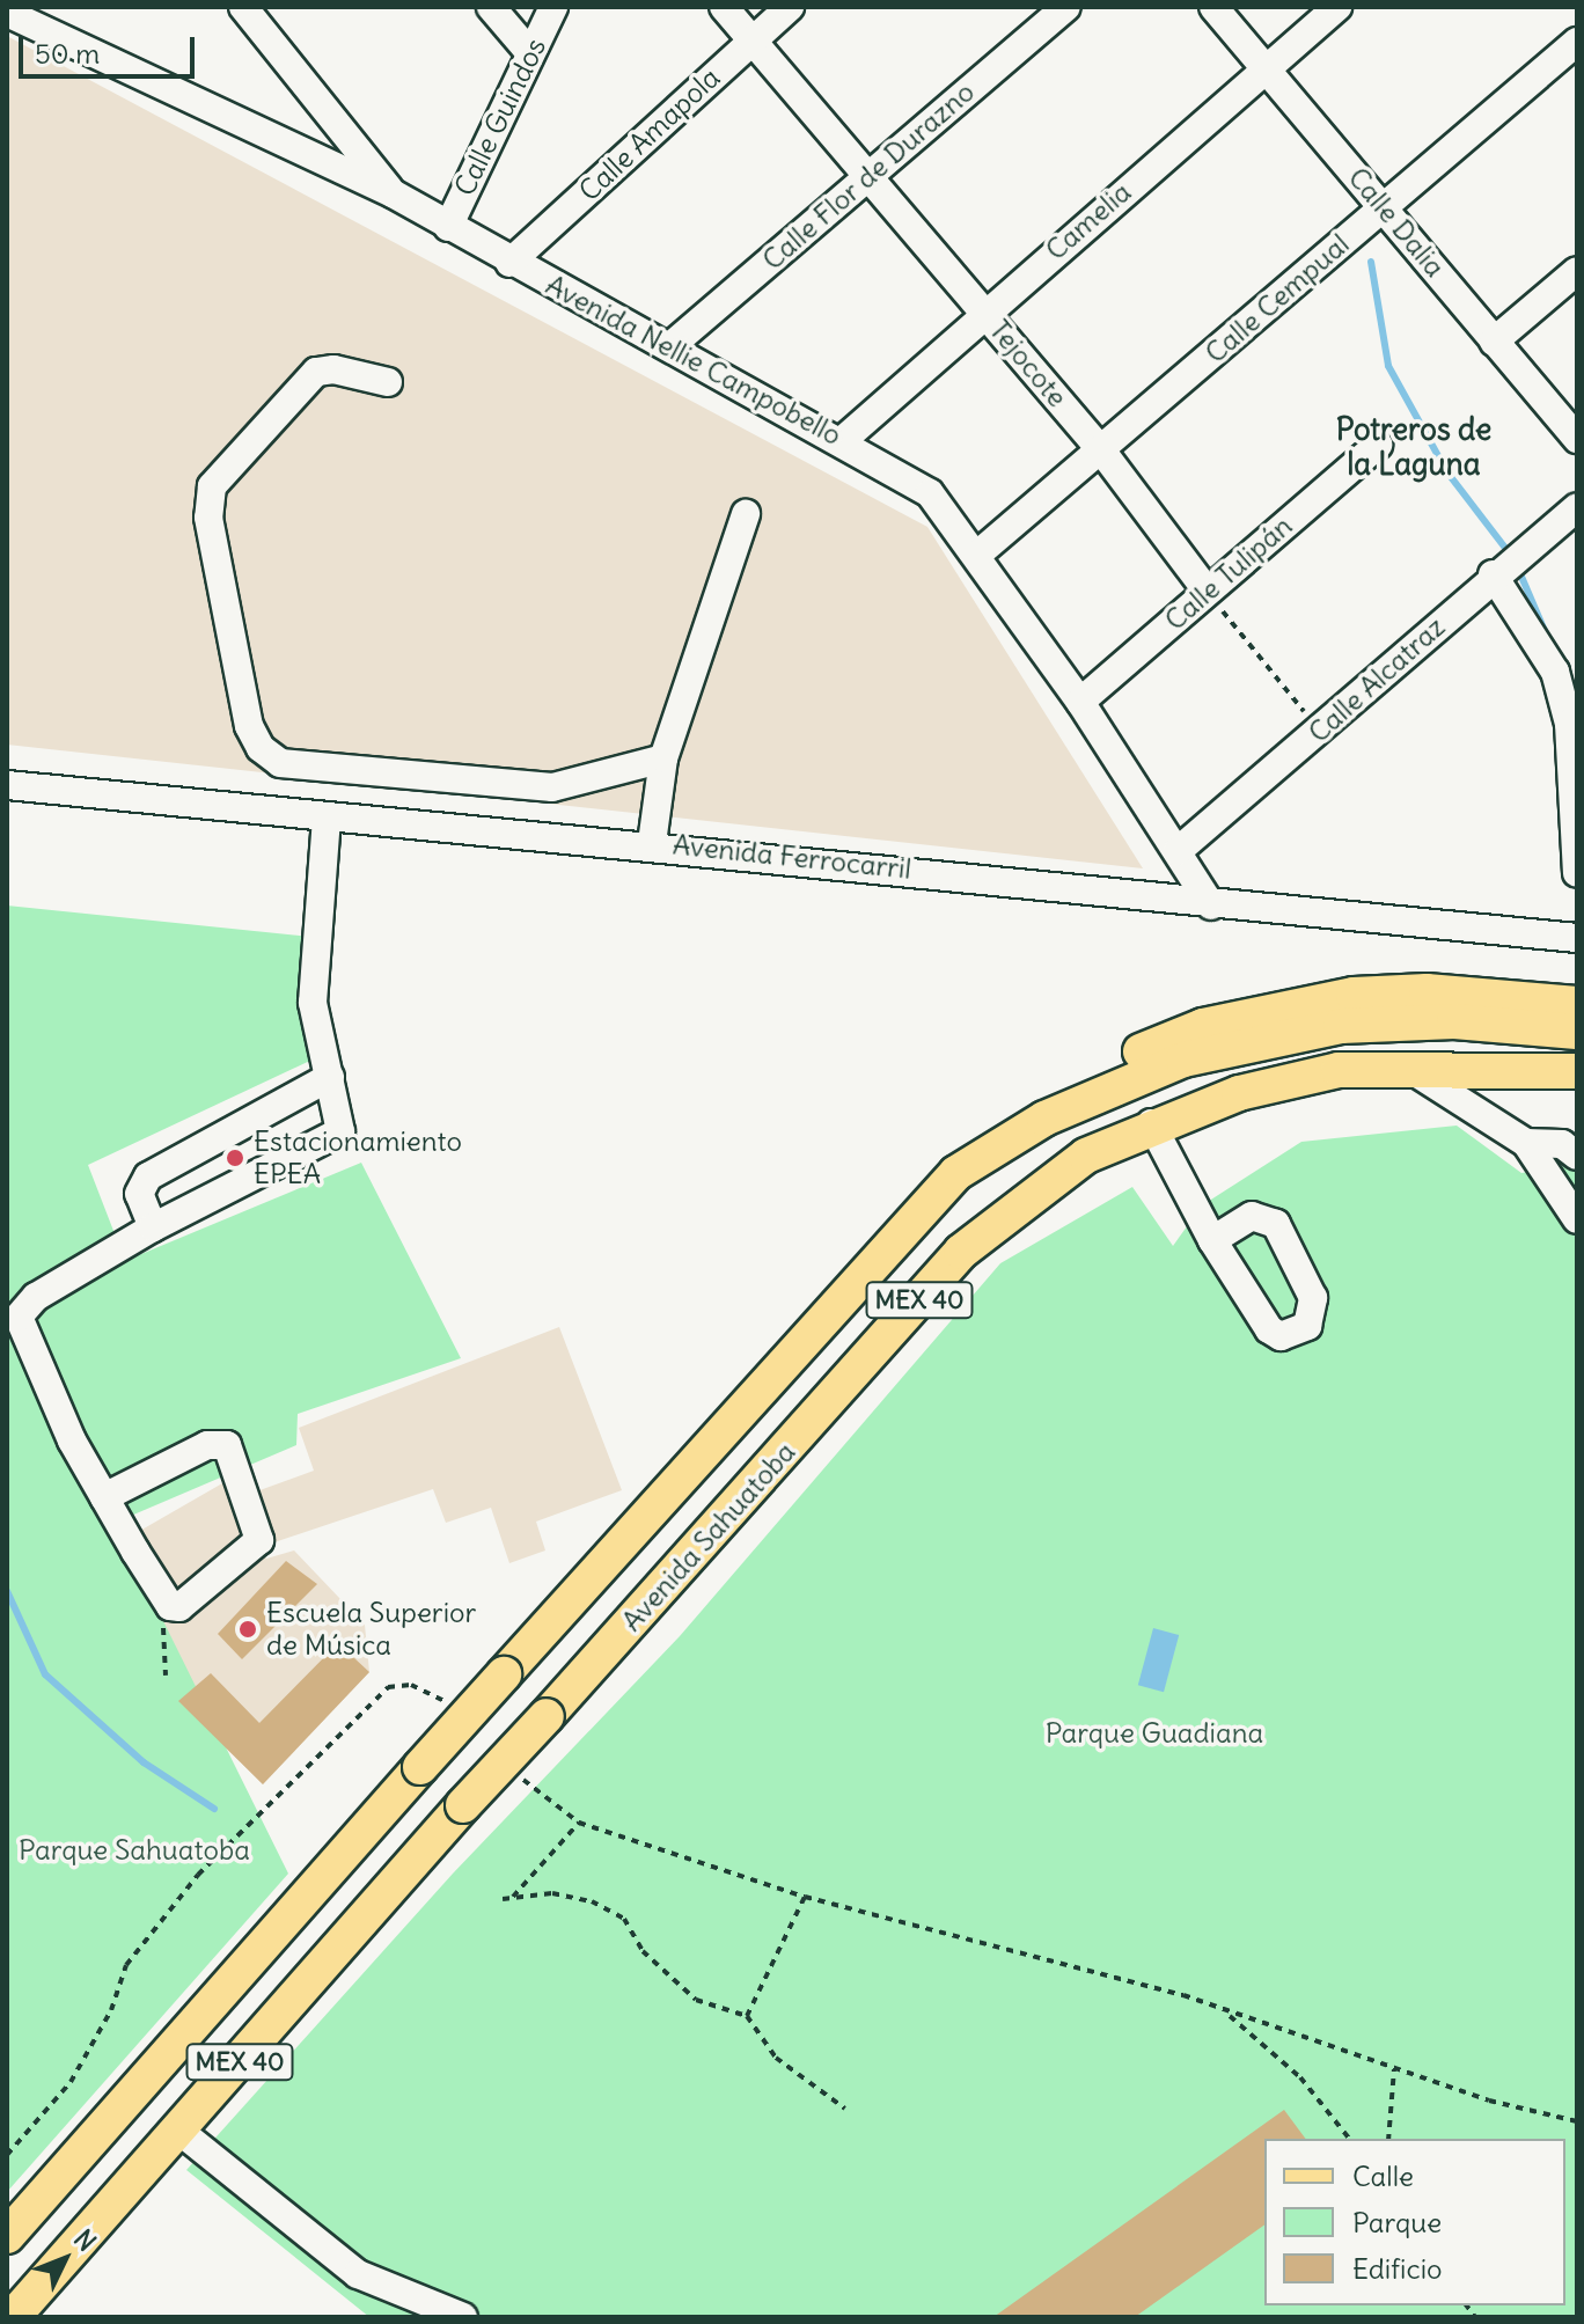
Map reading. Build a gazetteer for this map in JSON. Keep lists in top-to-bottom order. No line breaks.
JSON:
{"streets":{"main road":["MEX 40","Avenida Sahuatoba"],"street":["Calle Guindos","Calle Amapola","Calle Flor de Durazno","Camelia","Calle Dalia","Calle Cempual","Avenida Nellie Campobello","Tejocote","Calle Tulipán","Calle Alcatraz","Avenida Ferrocarril"]},"crossings":[["Calle Guindos","Avenida Nellie Campobello"],["Calle Amapola","Avenida Nellie Campobello"],["Calle Amapola","Tejocote"],["Calle Flor de Durazno","Avenida Nellie Campobello"],["Calle Flor de Durazno","Tejocote"],["Camelia","Calle Dalia"],["Camelia","Avenida Nellie Campobello"],["Camelia","Tejocote"],["Calle Dalia","Calle Cempual"],["Calle Cempual","Avenida Nellie Campobello"],["Calle Cempual","Tejocote"],["Avenida Nellie Campobello","Calle Tulipán"],["Avenida Nellie Campobello","Calle Alcatraz"],["Avenida Nellie Campobello","Avenida Ferrocarril"],["Tejocote","Calle Tulipán"]],"districts":["Potreros de la Laguna"],"parks":["Parque Guadiana","Parque Sahuatoba"],"places":["Estacionamiento EPEA","Escuela Superior de Música"],"legend":["Calle","Parque","Edificio"],"scale_bar":"50 m","north":"top right"}
